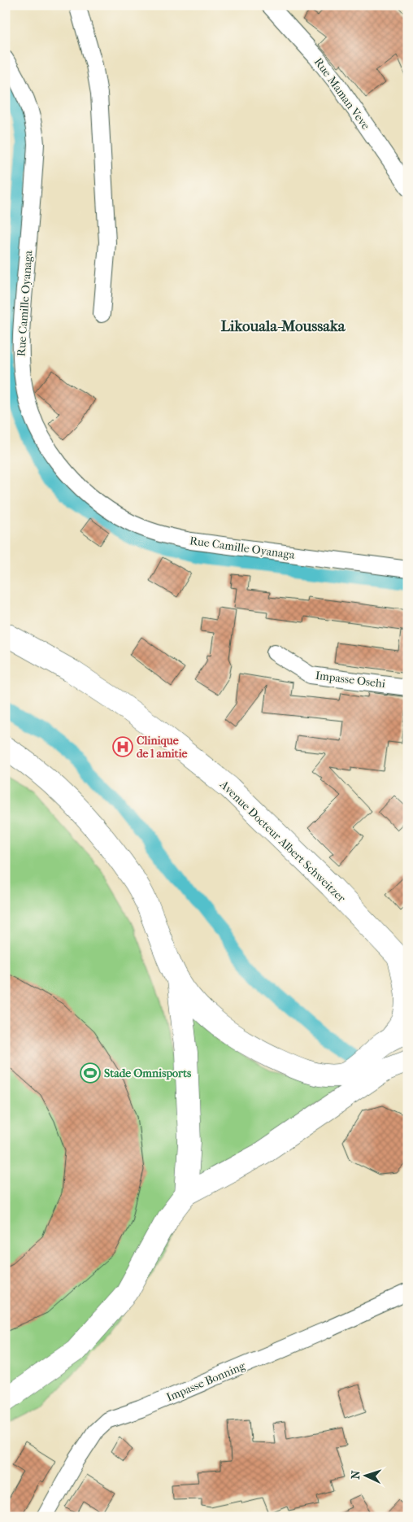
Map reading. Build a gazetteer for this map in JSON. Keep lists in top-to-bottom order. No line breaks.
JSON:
{"streets":{"main road":["Avenue Docteur Albert Schweitzer"],"street":["Rue Maman Veve","Rue Camille Oyanaga","Impasse Osehi","Impasse Bonning"]},"districts":["Likouala-Moussaka"],"places":{"hospital":["Clinique de l amitie"],"sports":["Stade Omnisports"]},"north":"left"}
